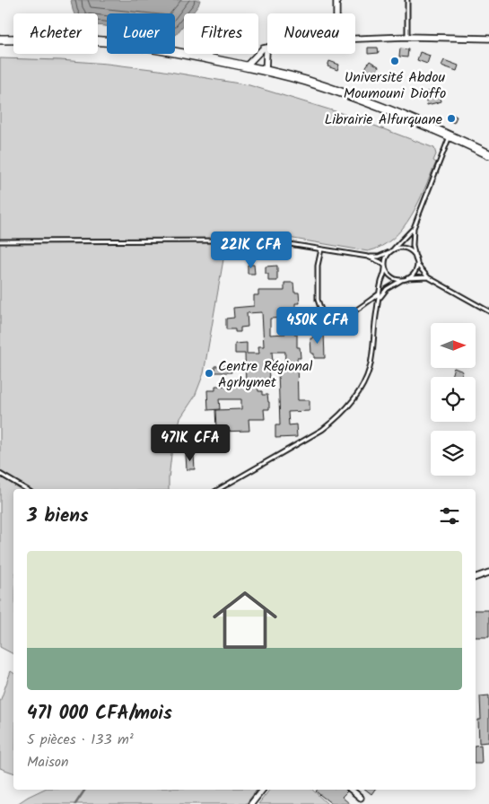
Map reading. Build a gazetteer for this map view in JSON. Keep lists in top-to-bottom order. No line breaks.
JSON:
{"places":["Université Abdou Moumouni Dioffo","Librairie Alfurquane","Centre Régional Agrhymet"],"north":"right","page":{"chip":["Acheter","Louer","Filtres","Nouveau"],"price":["221K CFA","450K CFA","471K CFA"],"heading":"3 biens","list":[{"name":"471 000 CFA/mois","note":"5 pièces · 133 m² · Maison"}]}}
